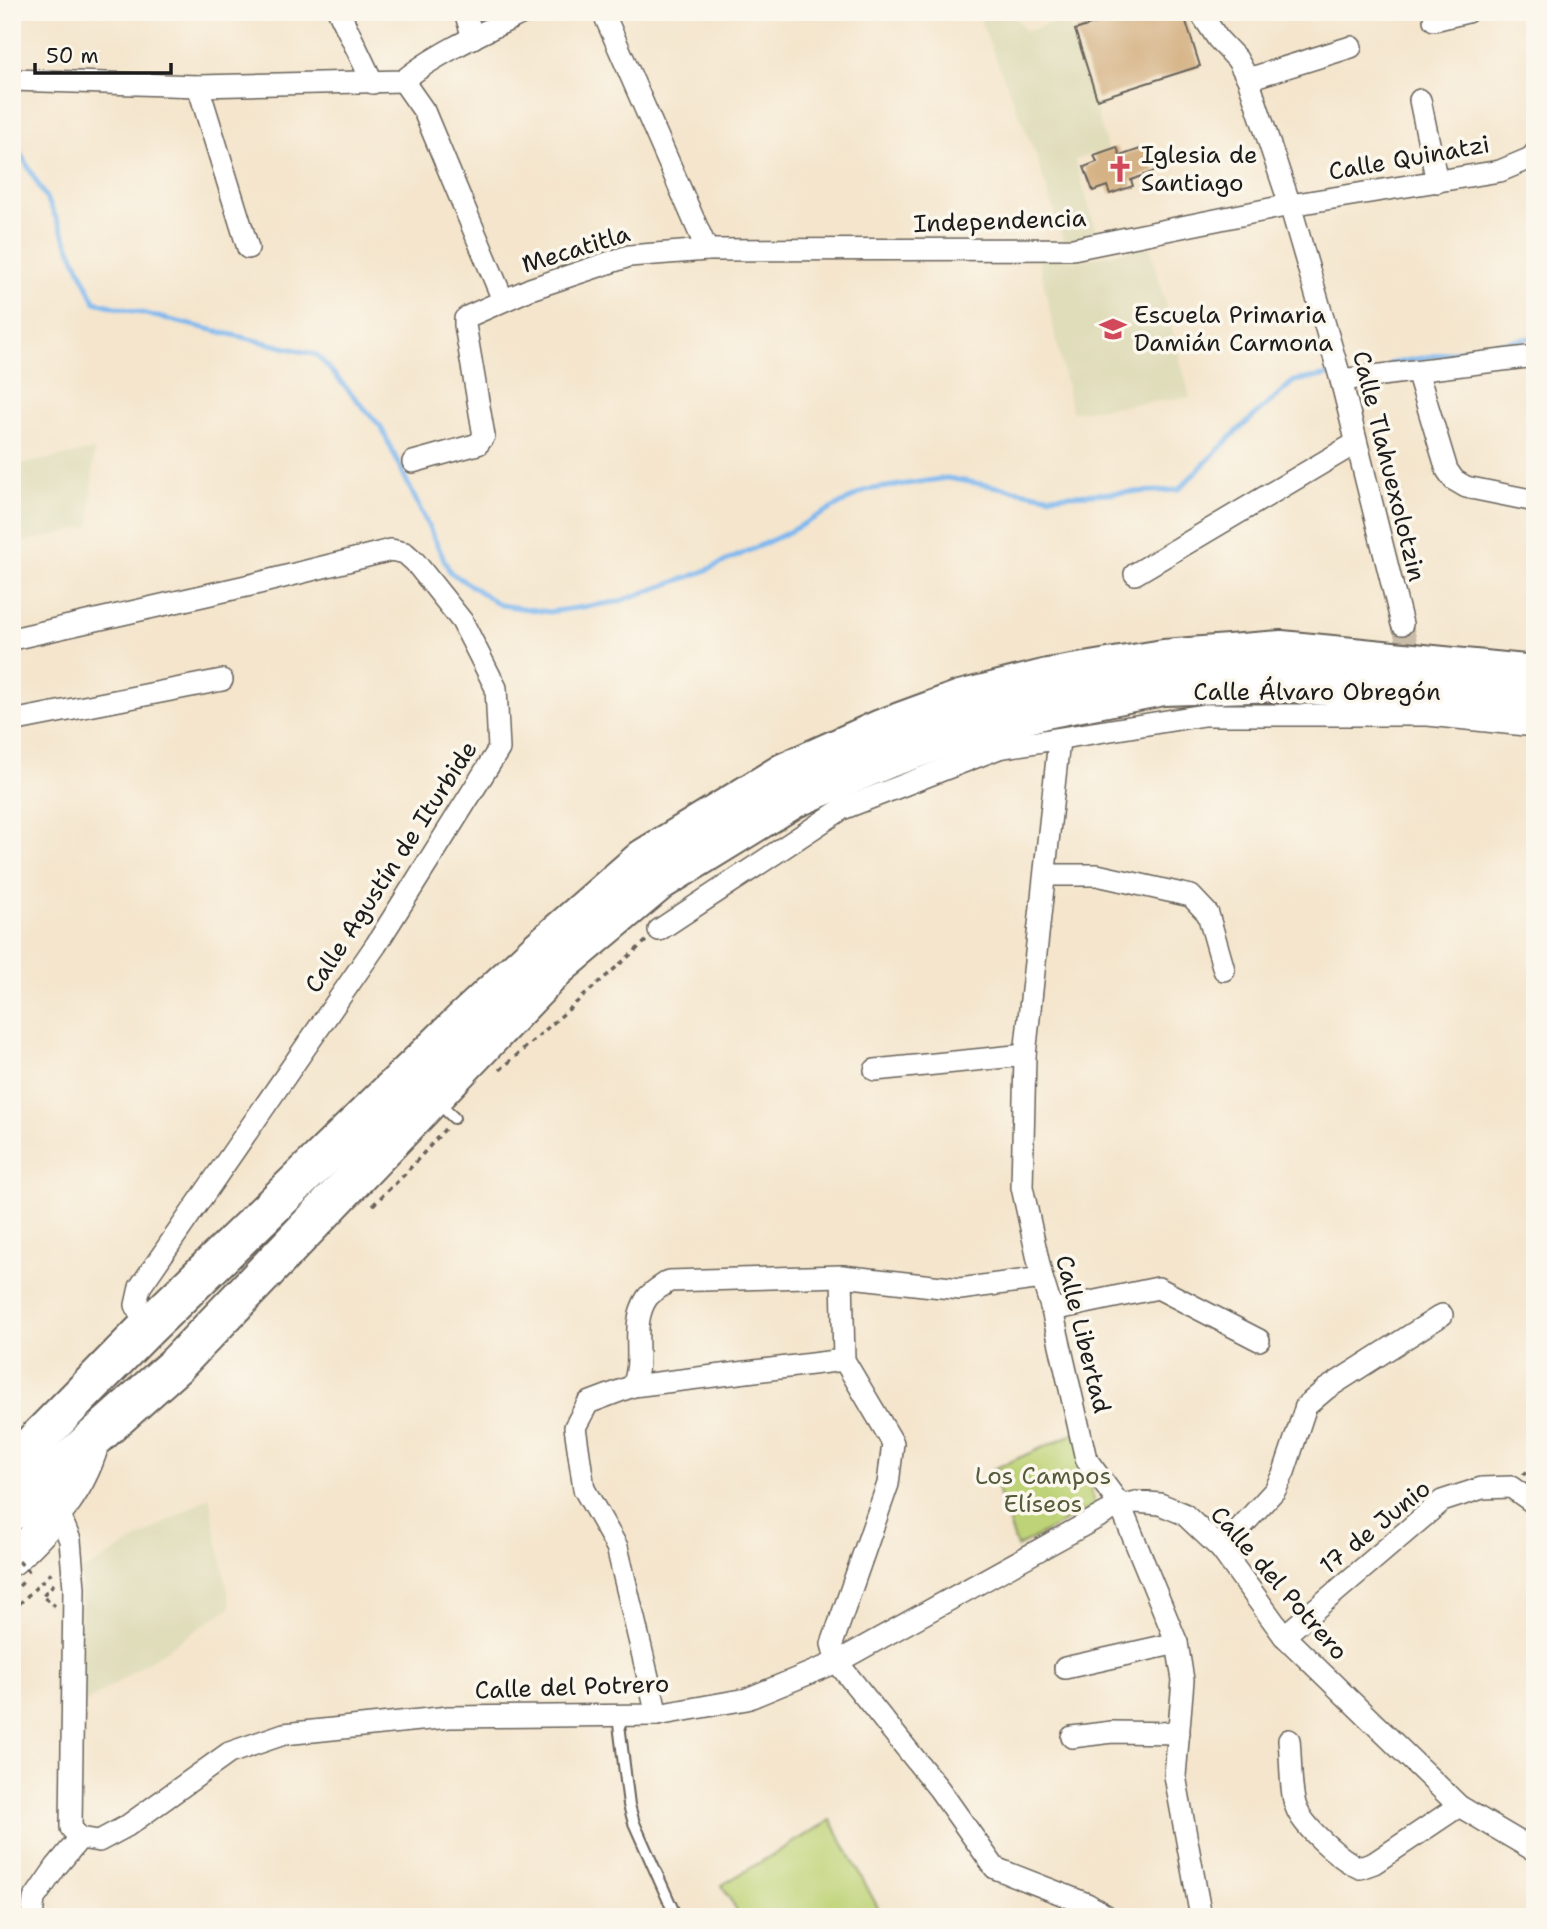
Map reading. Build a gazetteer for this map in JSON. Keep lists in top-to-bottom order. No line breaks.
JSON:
{"streets":{"street":["Calle Quinatzi","Independencia","Mecatitla","Calle Tlahuexolotzin","Calle Álvaro Obregón","Calle Agustín de Iturbide","Calle Libertad","17 de Junio","Calle del Potrero"]},"crossings":[["Calle Quinatzi","Independencia"],["Calle Quinatzi","Calle Tlahuexolotzin"],["Independencia","Mecatitla"],["Independencia","Calle Tlahuexolotzin"],["Calle Álvaro Obregón","Calle Libertad"],["Calle Libertad","Calle del Potrero"],["17 de Junio","Calle del Potrero"]],"parks":["Los Campos Elíseos"],"places":{"church":["Iglesia de Santiago"],"school or university":["Escuela Primaria Damián Carmona"]},"scale_bar":"50 m"}
